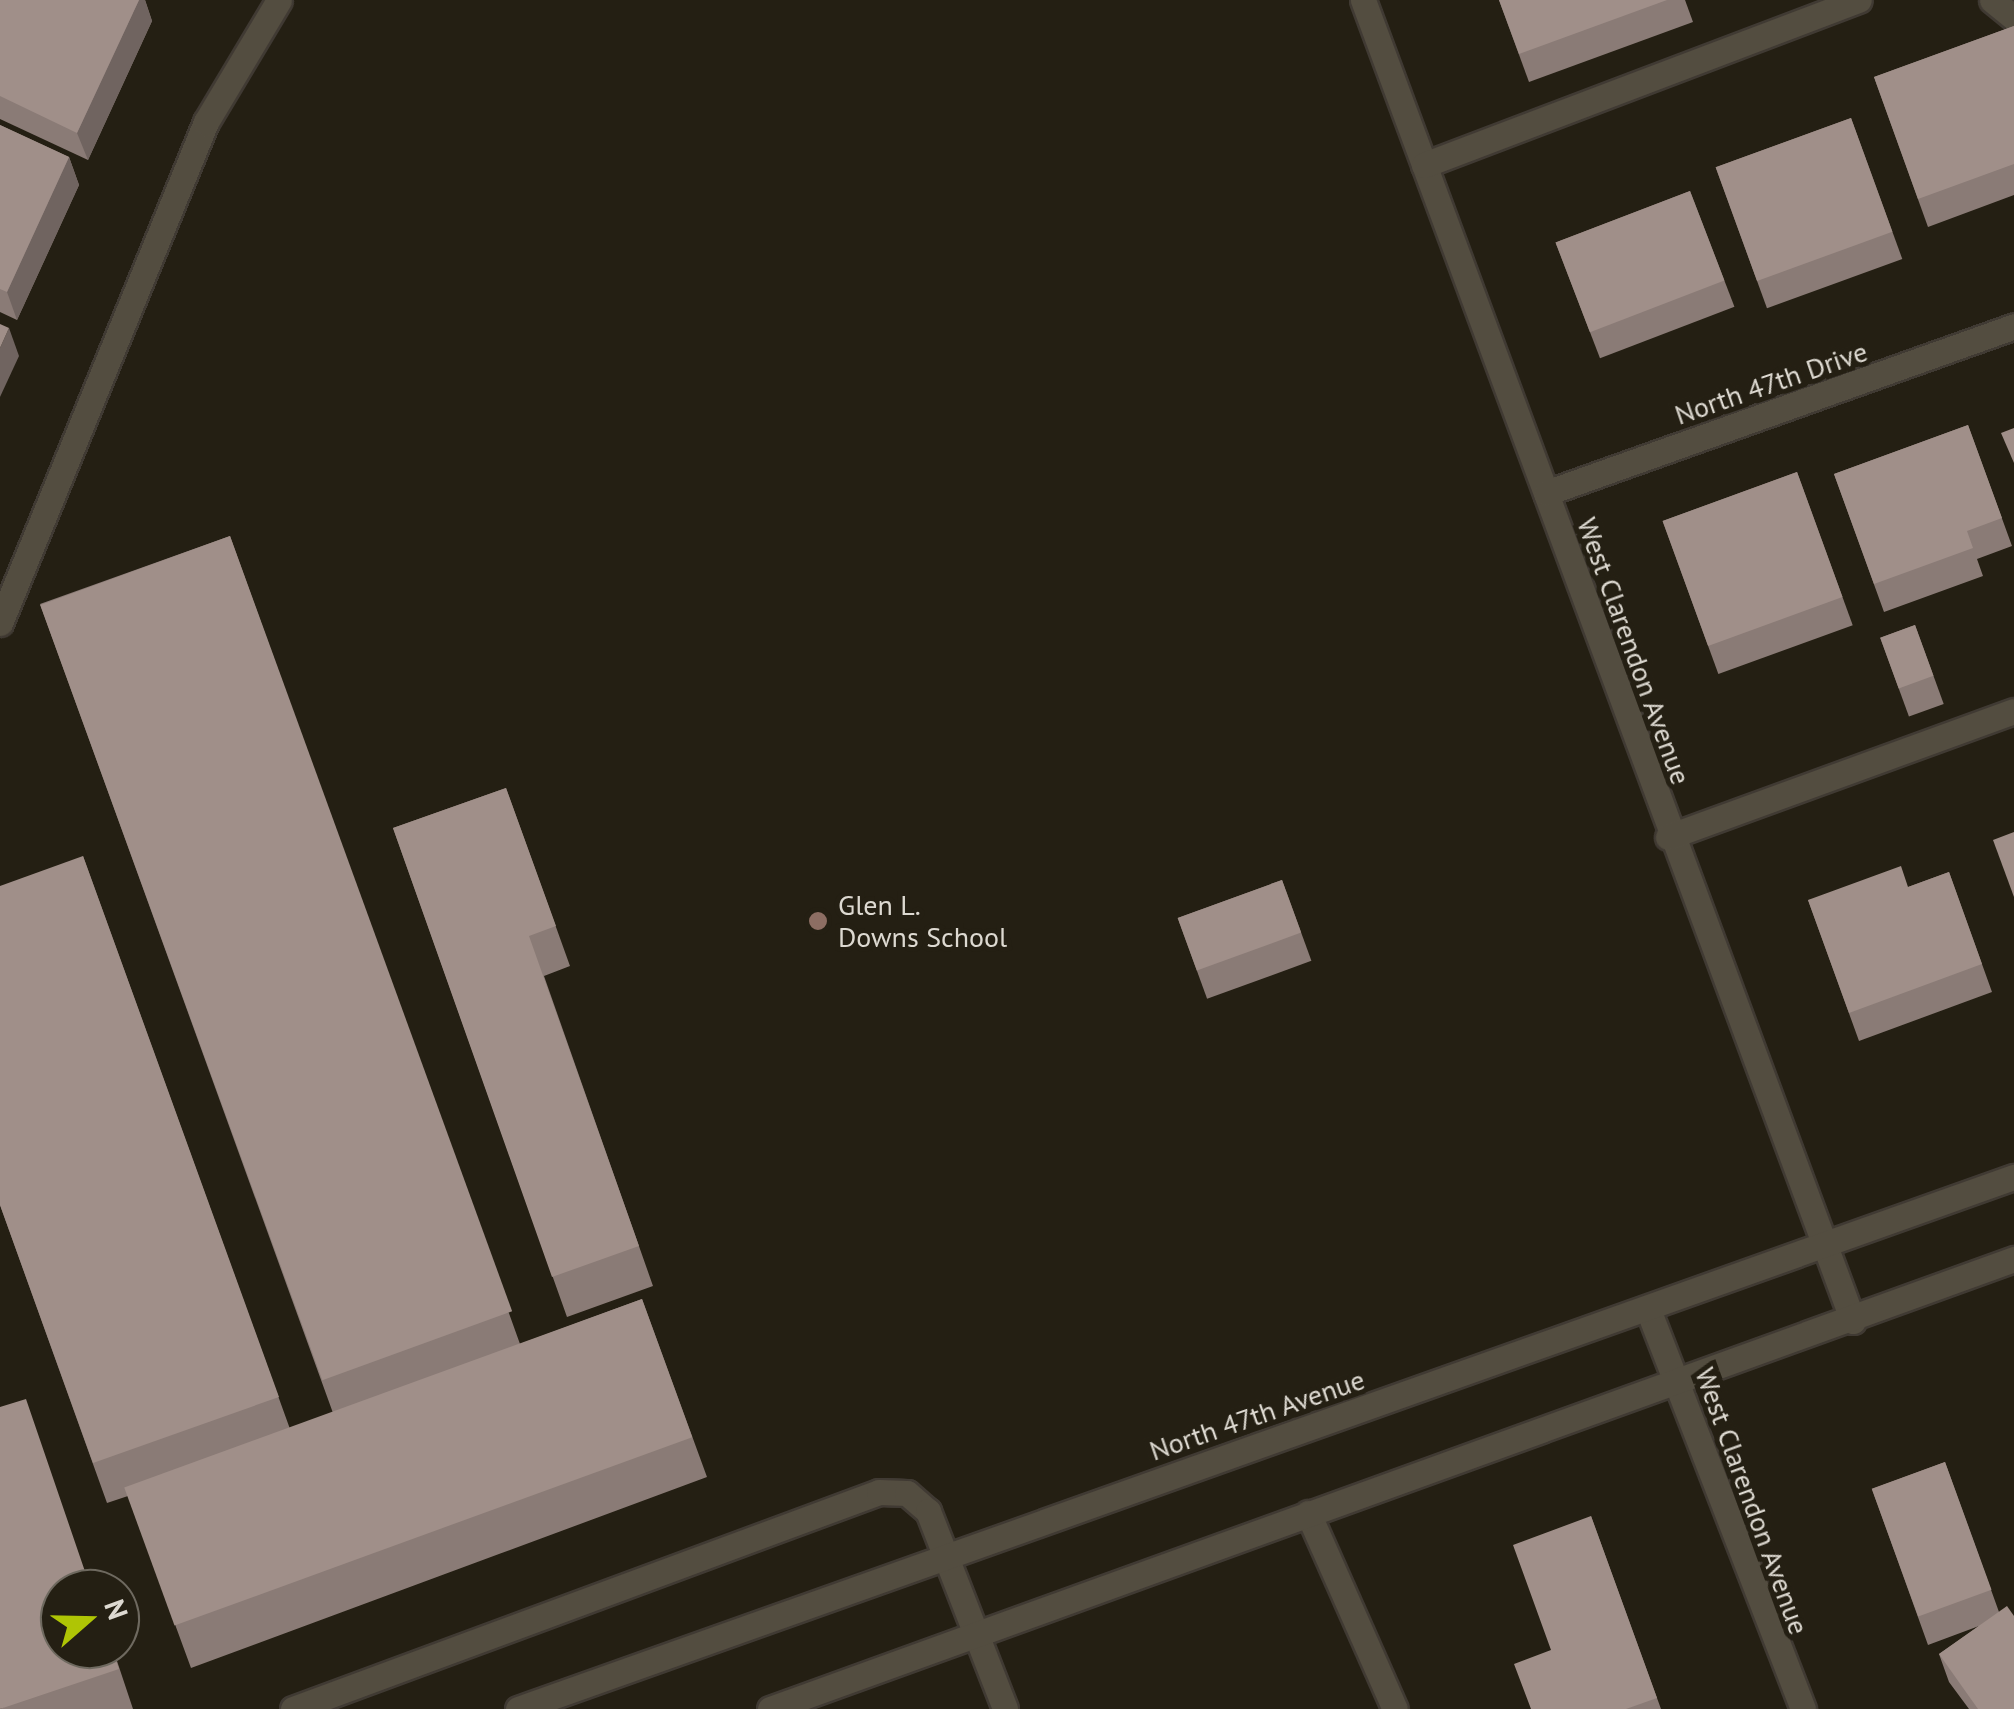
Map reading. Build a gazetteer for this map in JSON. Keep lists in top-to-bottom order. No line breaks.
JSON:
{"streets":{"street":["North 47th Drive","West Clarendon Avenue","North 47th Avenue"]},"crossings":[["North 47th Drive","West Clarendon Avenue"],["West Clarendon Avenue","North 47th Avenue"]],"places":["Glen L. Downs School"],"north":"right"}
